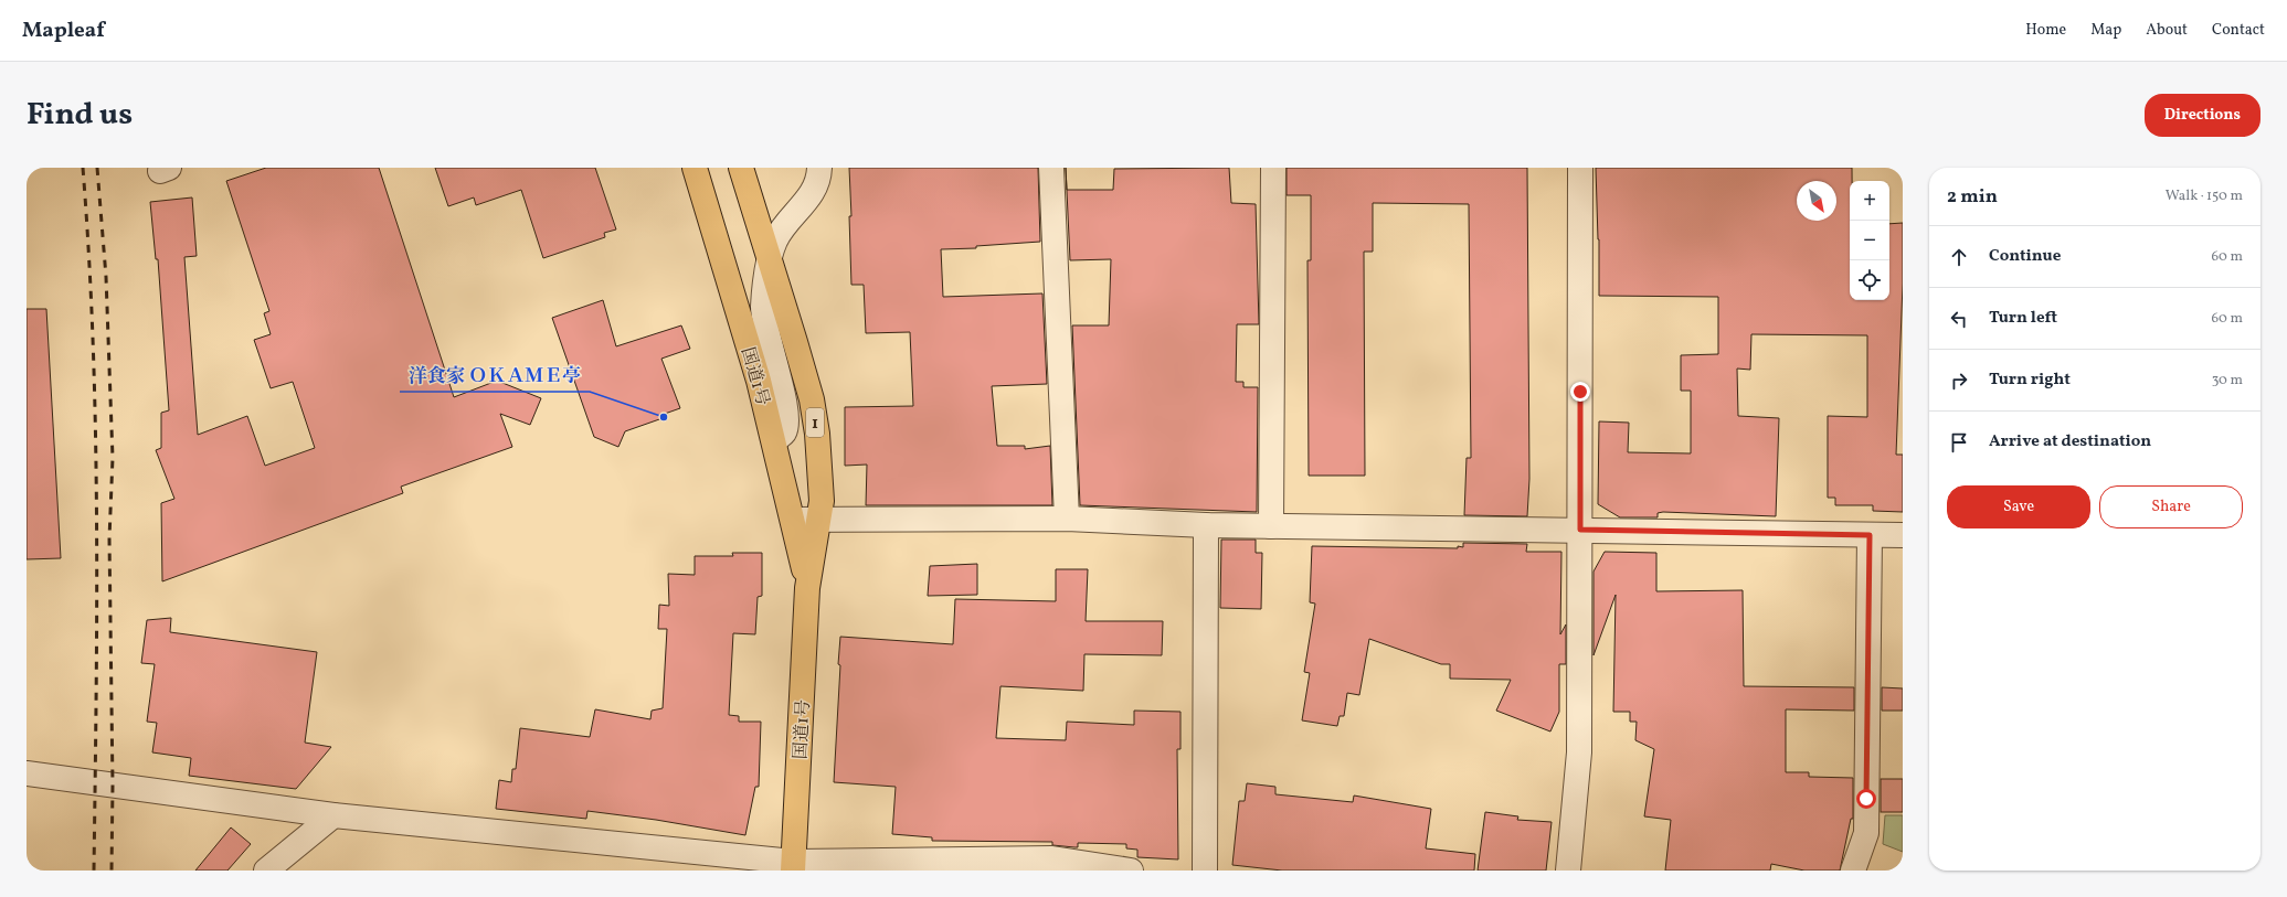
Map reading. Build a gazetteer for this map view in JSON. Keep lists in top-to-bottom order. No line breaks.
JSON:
{"streets":{"highway":["国道1号","1"]},"places":["洋食家 ＯＫＡＭＥ亭"],"north":"bottom right","page":{"header":"Mapleaf","nav":["Home","Map","About","Contact"],"title":"Find us","buttons":["Directions",["Save","Share"]],"heading":["2 min","Walk · 150 m"],"map_buttons":["+","−"],"list":[["Continue","60 m"],["Turn left","60 m"],["Turn right","30 m"],"Arrive at destination"]}}
